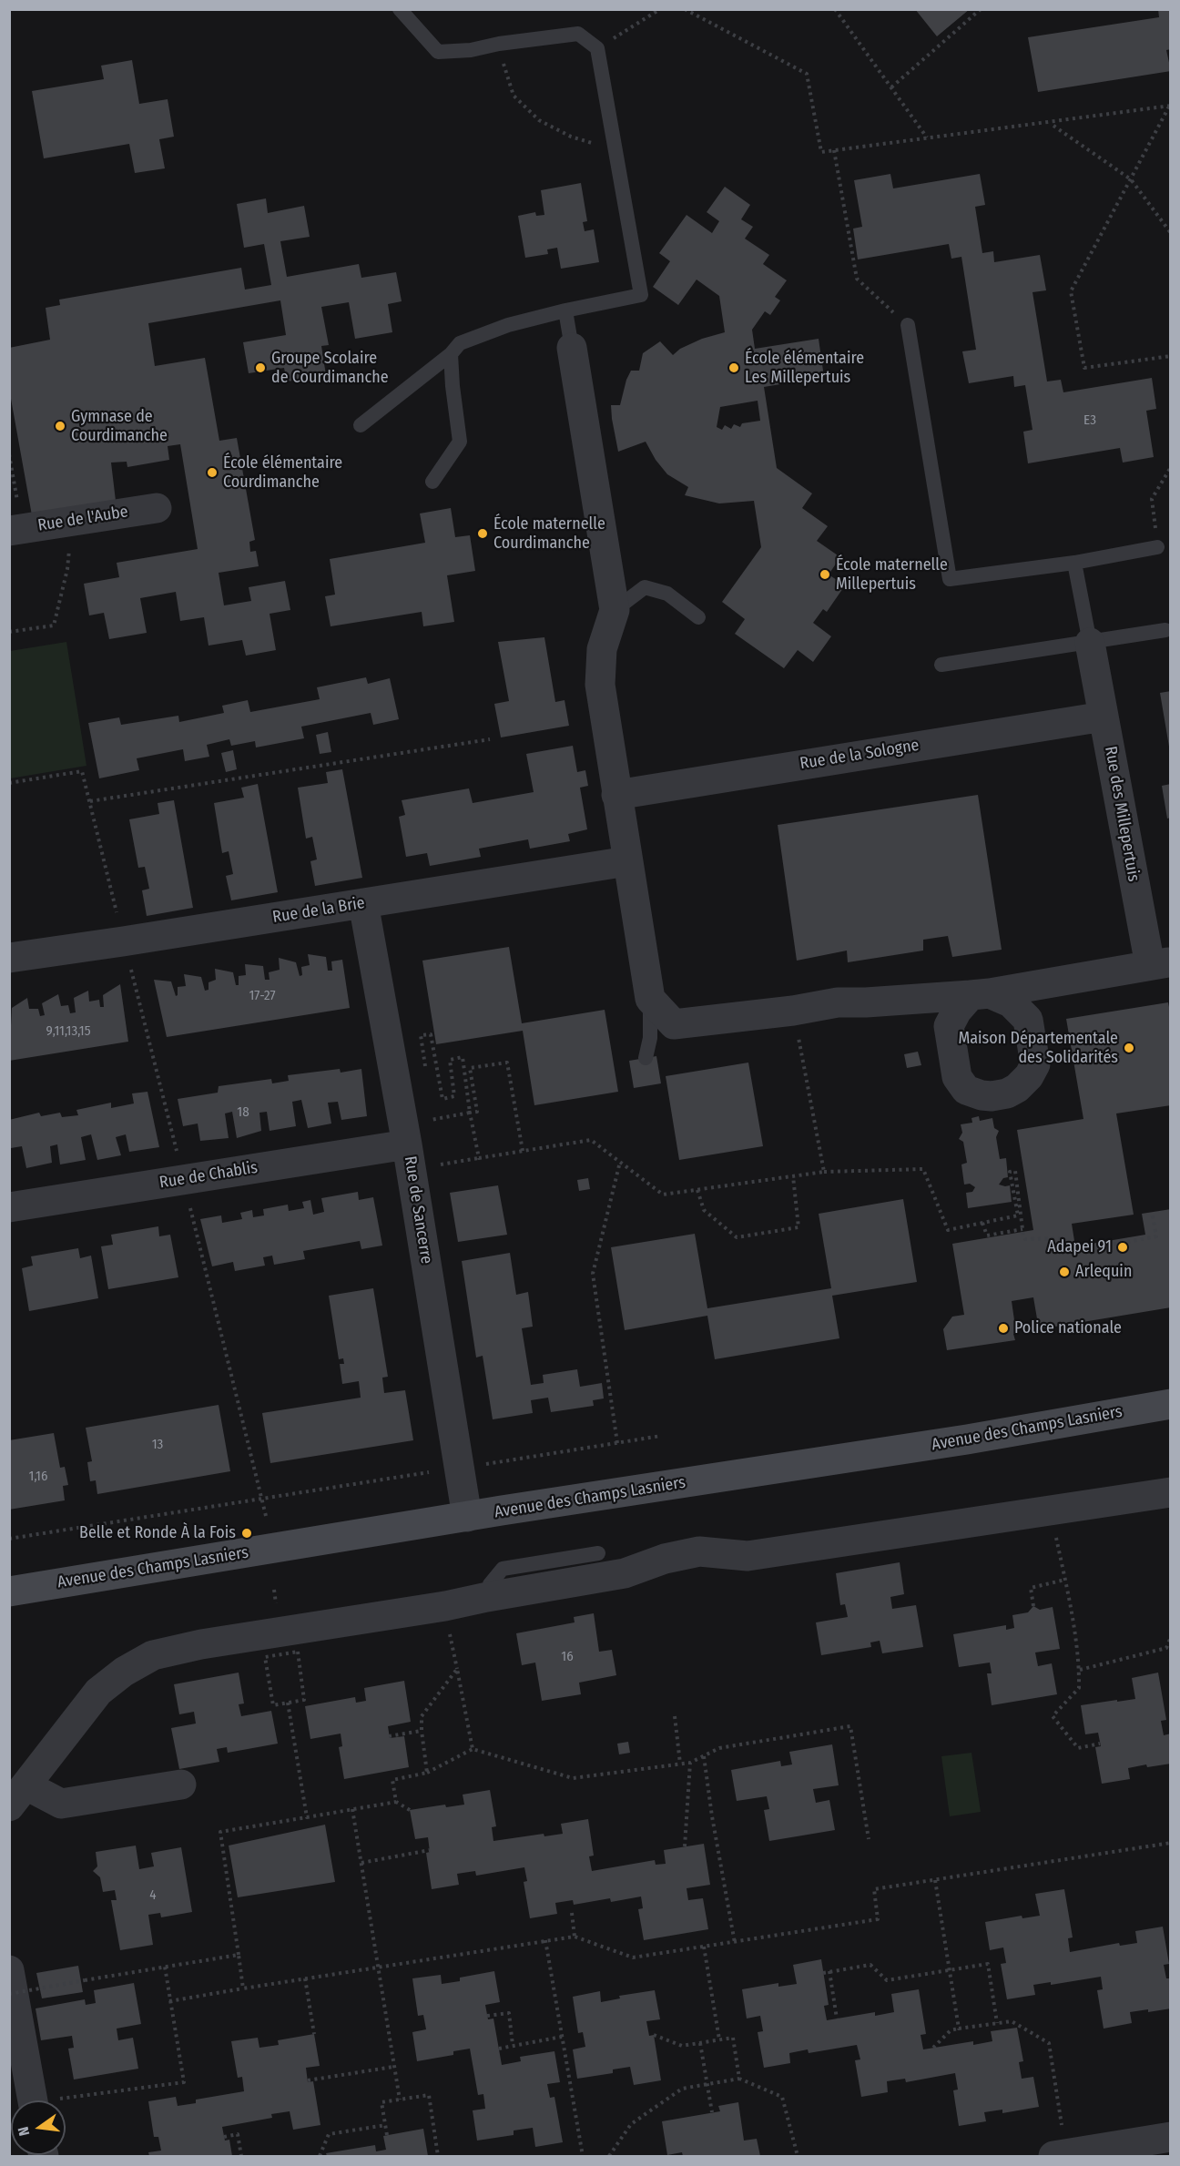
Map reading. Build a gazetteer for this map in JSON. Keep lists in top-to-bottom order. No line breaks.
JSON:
{"streets":{"street":["Rue de l'Aube","Rue de la Sologne","Rue des Millepertuis","Rue de la Brie","Rue de Chablis","Rue de Sancerre","Avenue des Champs Lasniers"]},"crossings":[["Rue de la Sologne","Rue des Millepertuis"],["Rue de la Brie","Rue de Sancerre"],["Rue de Chablis","Rue de Sancerre"],["Rue de Sancerre","Avenue des Champs Lasniers"]],"places":["Groupe Scolaire de Courdimanche","École élémentaire Les Millepertuis","Gymnase de Courdimanche","École élémentaire Courdimanche","École maternelle Courdimanche","École maternelle Millepertuis","Maison Départementale des Solidarités","Adapei 91","Arlequin","Police nationale","Belle et Ronde À la Fois"],"house_numbers":["E3","17-27","9,11,13,15","18","13","1,16","16","4"],"north":"left"}
